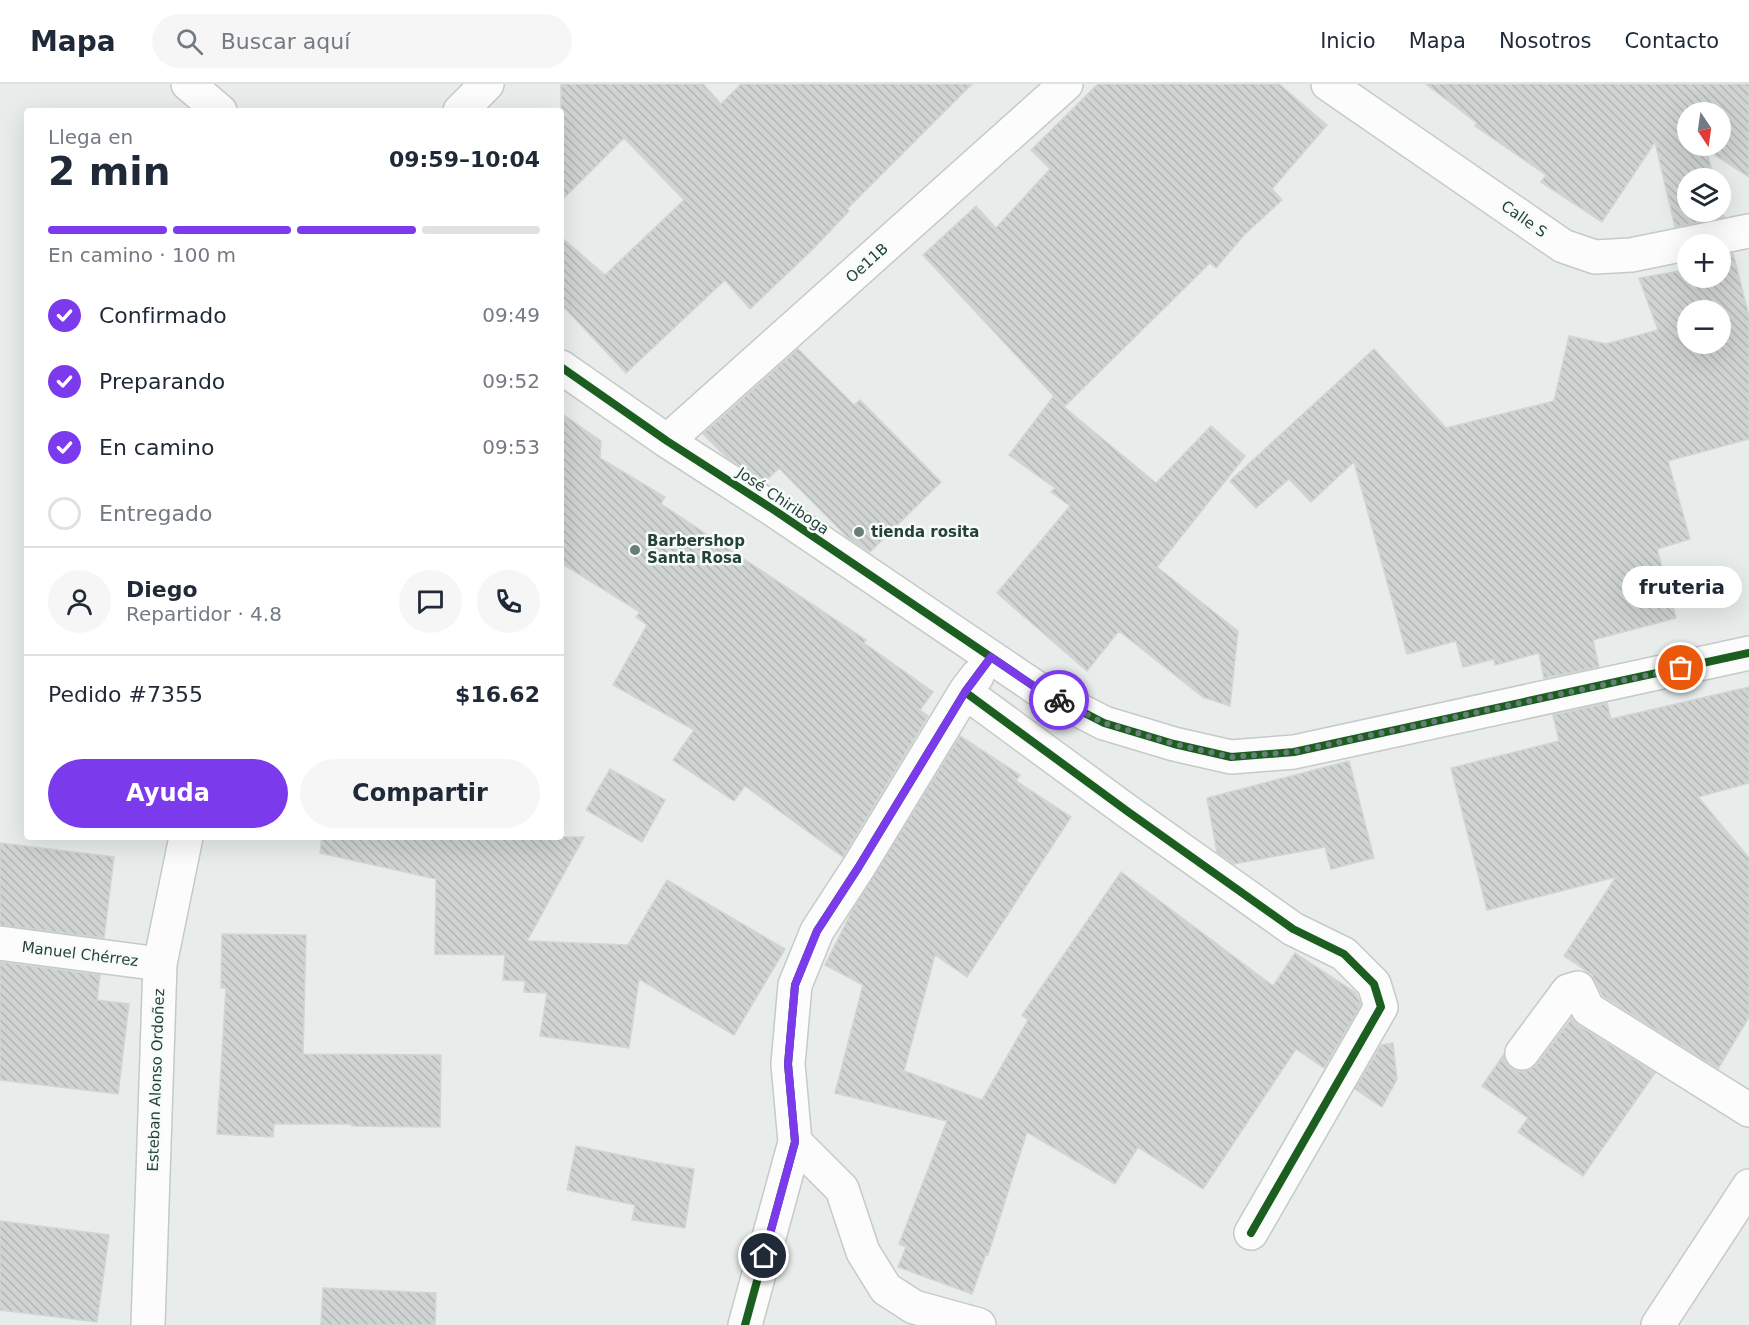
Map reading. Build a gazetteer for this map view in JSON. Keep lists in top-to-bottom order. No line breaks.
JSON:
{"streets":{"street":["Calle S","Oe11B","José Chiriboga","Manuel Chérrez","Esteban Alonso Ordoñez"]},"crossings":[["Oe11B","José Chiriboga"],["Manuel Chérrez","Esteban Alonso Ordoñez"]],"places":["tienda rosita","Barbershop Santa Rosa","fruteria"],"north":"bottom","page":{"header":"Mapa","search":"Buscar aquí","nav":["Inicio","Mapa","Nosotros","Contacto"],"map_buttons":["+","−"],"heading":["2 min","Llega en","09:59–10:04"],"panel":["Diego","Repartidor · 4.8","Pedido #7355","$16.62"],"bar":"En camino · 100 m","list":[["Confirmado","09:49"],["Preparando","09:52"],["En camino","09:53"],"Entregado"],"bubble":"fruteria","buttons":["Ayuda","Compartir"]}}
